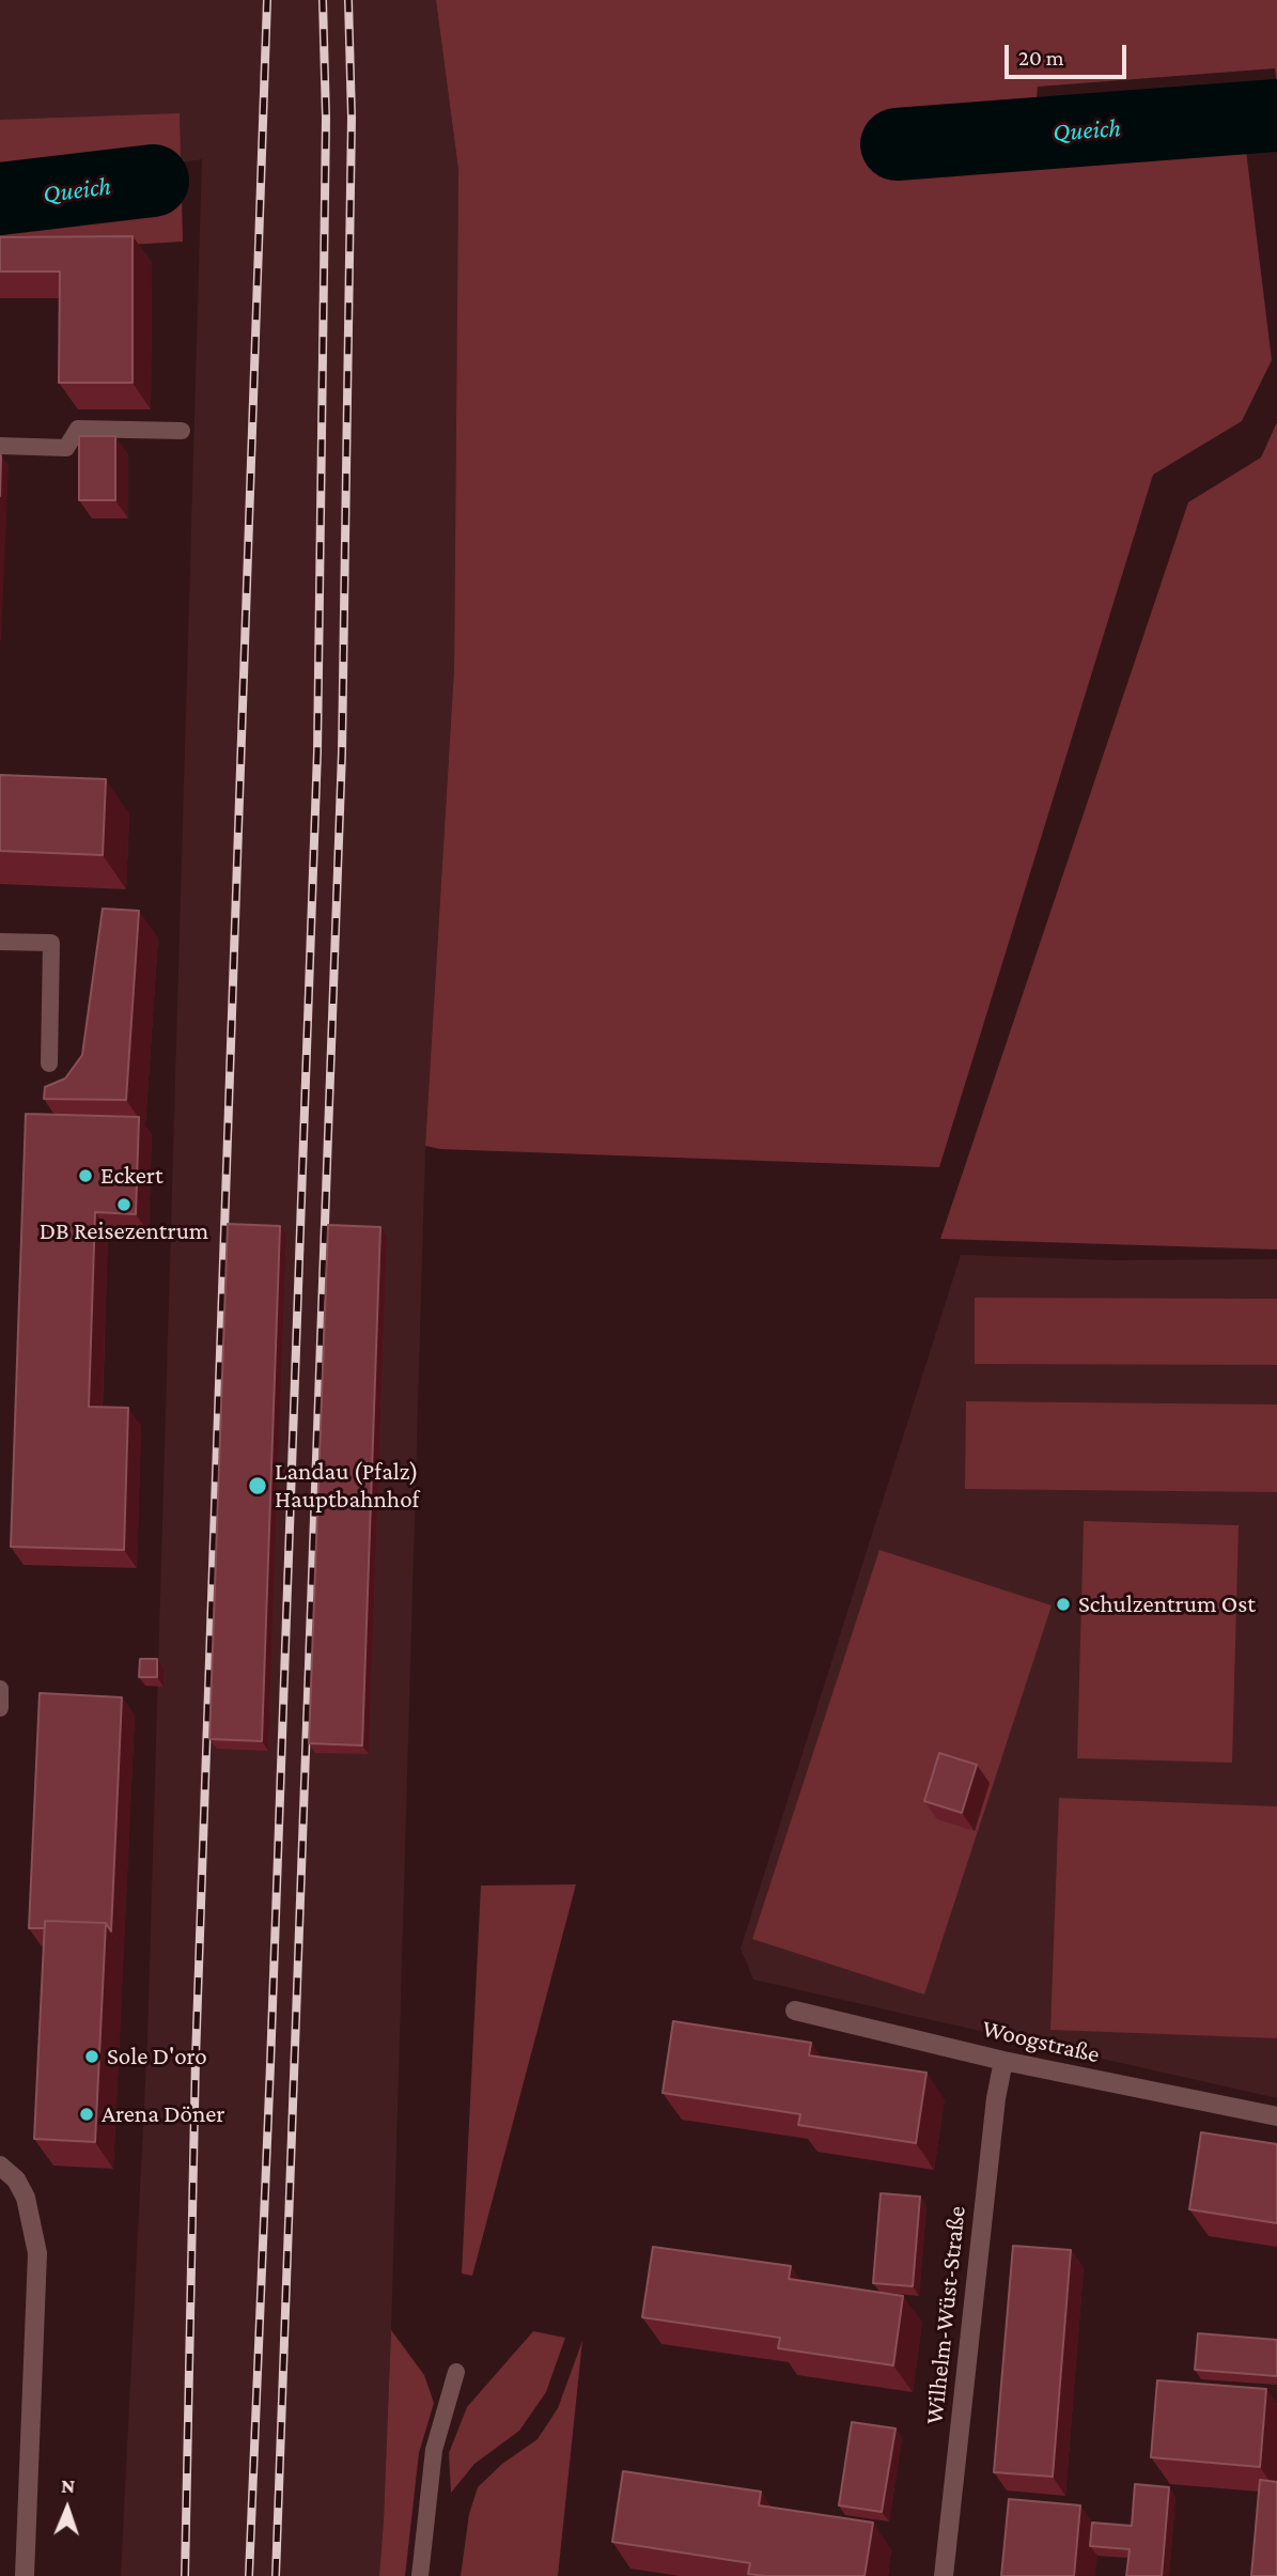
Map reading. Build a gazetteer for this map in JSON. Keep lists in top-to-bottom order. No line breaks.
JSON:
{"streets":{"street":["Woogstraße","Wilhelm-Wüst-Straße"]},"crossings":[["Woogstraße","Wilhelm-Wüst-Straße"]],"water":["Queich"],"places":["Eckert","DB Reisezentrum","Landau (Pfalz) Hauptbahnhof","Schulzentrum Ost","Sole D'oro","Arena Döner"],"scale_bar":"20 m","north":"top"}
